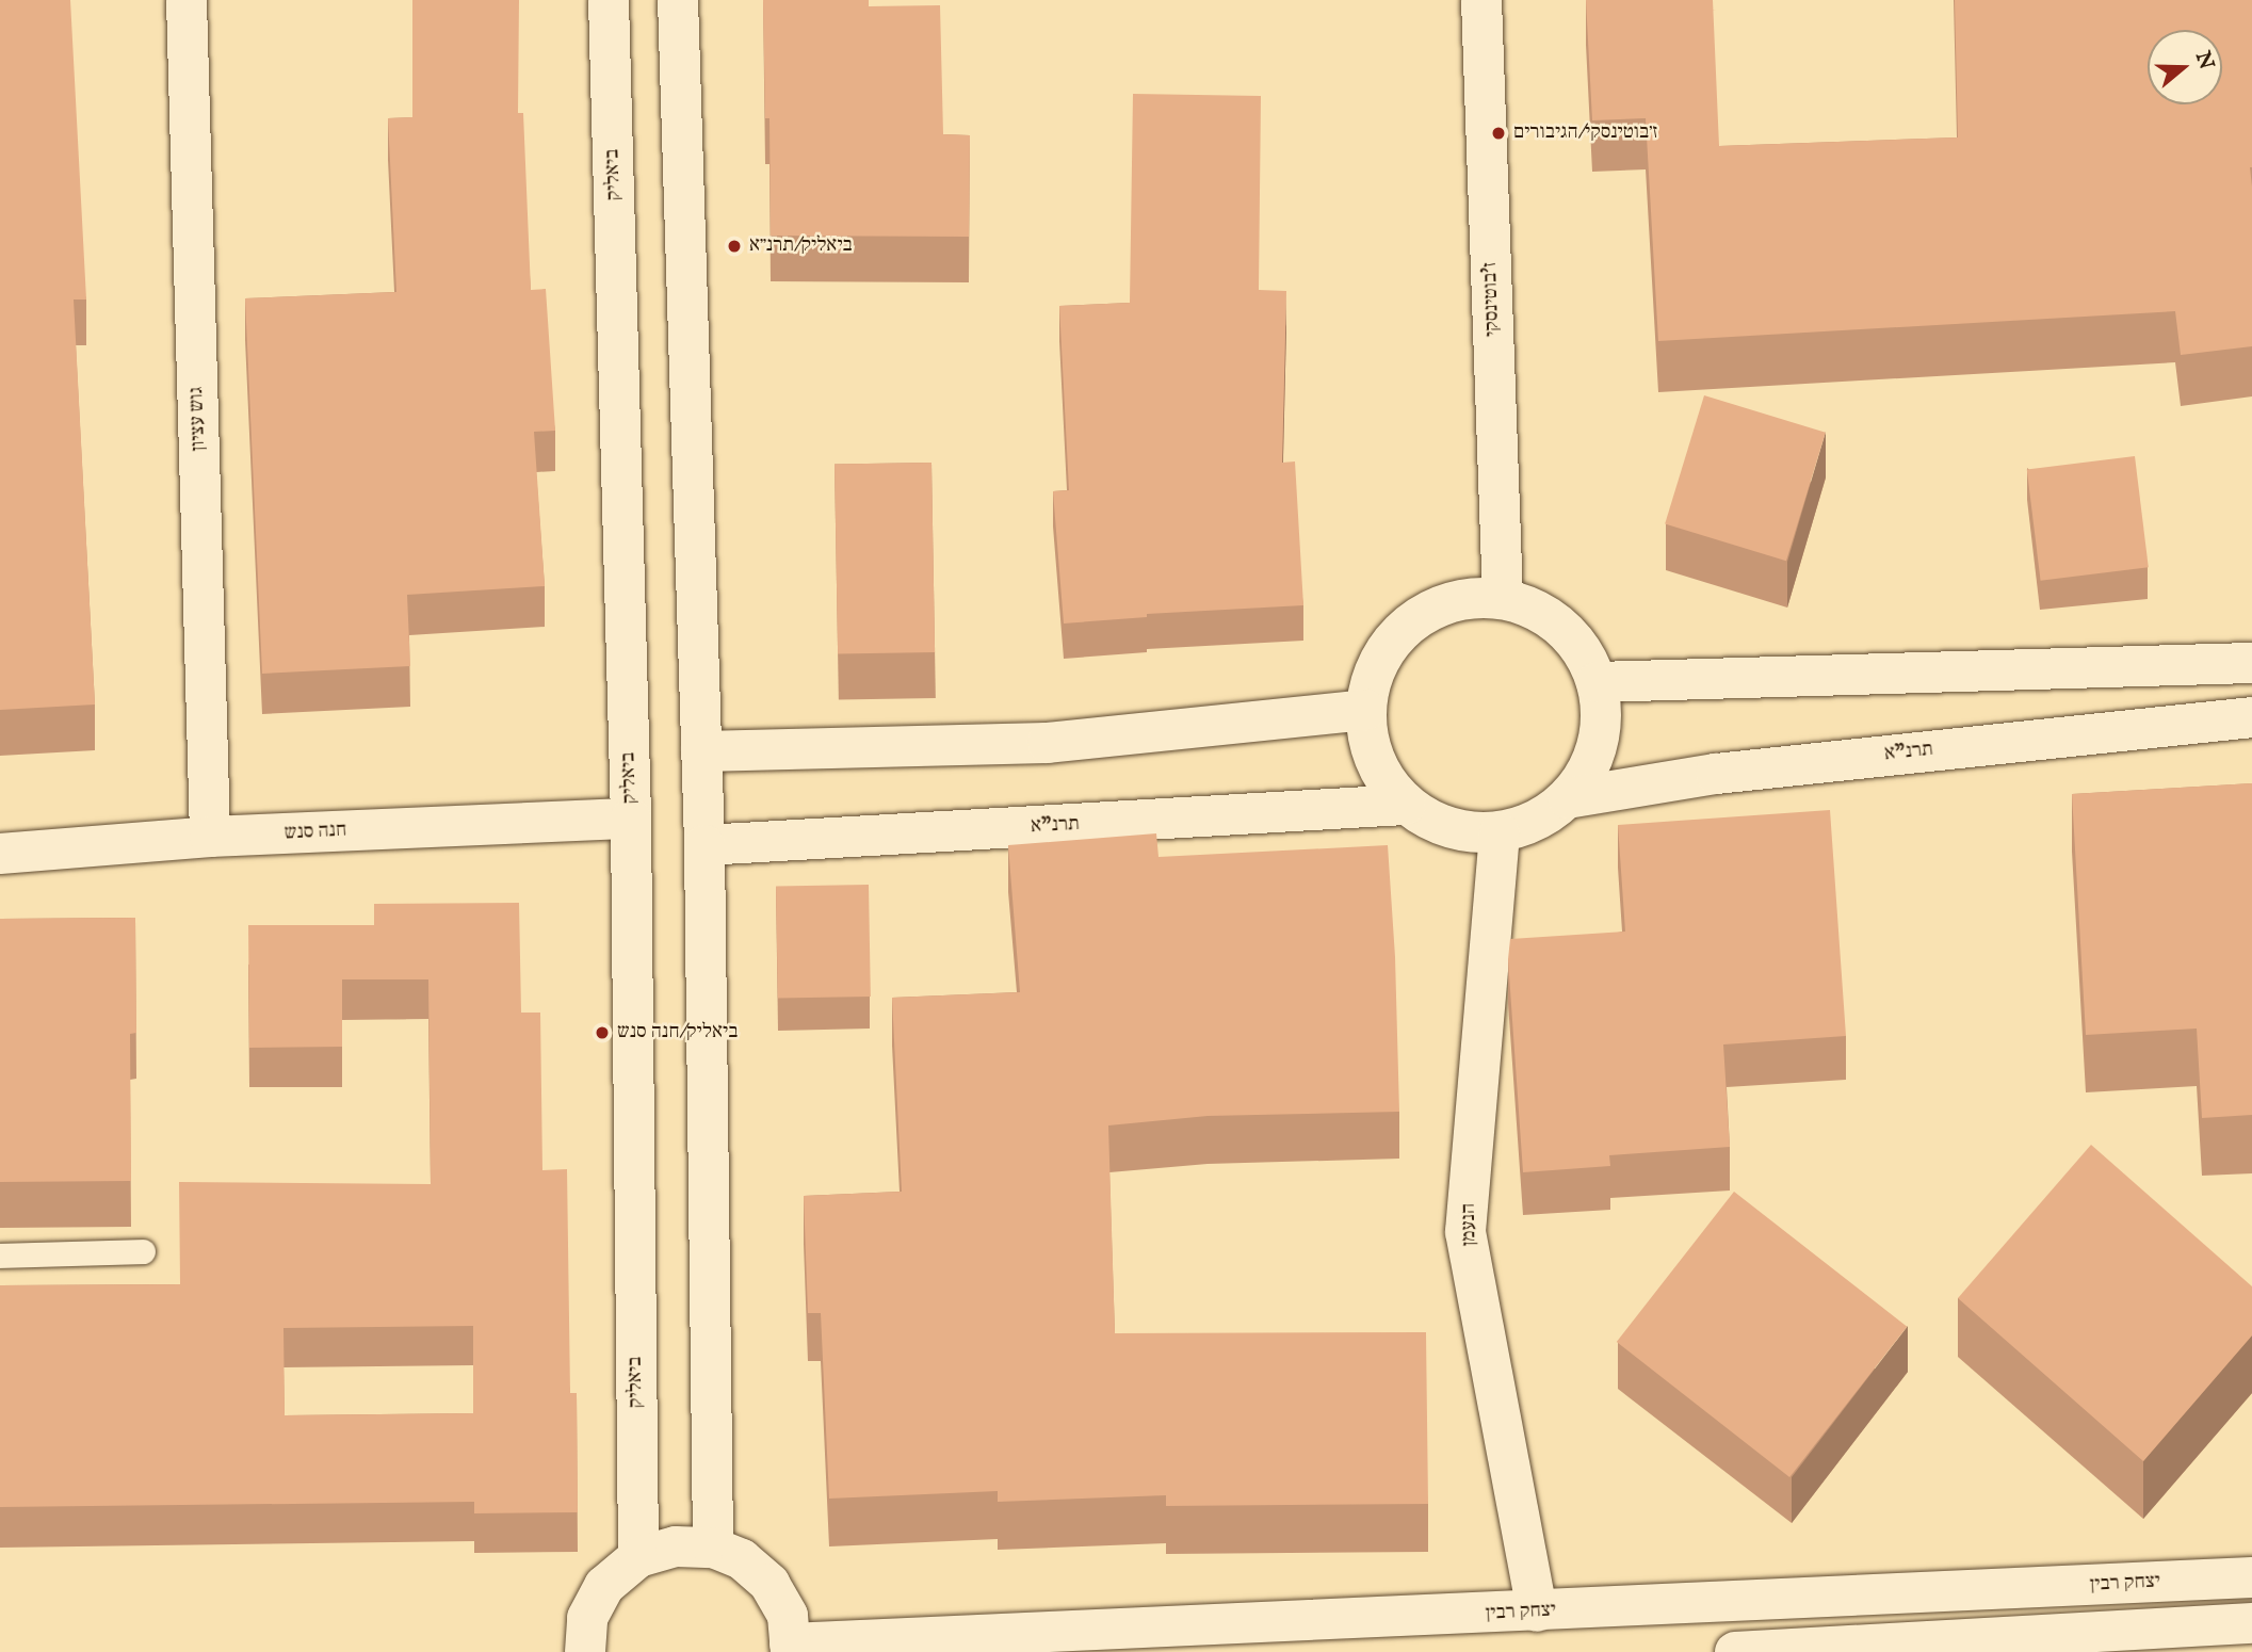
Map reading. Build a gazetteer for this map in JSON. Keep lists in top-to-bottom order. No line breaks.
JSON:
{"streets":{"street":["ביאליק","ז'בוטינסקי","גוש עציון","תרנ\"א","חנה סנש","הנעמן","יצחק רבין"]},"crossings":[["ביאליק","חנה סנש"],["ז'בוטינסקי","תרנ\"א"],["ז'בוטינסקי","הנעמן"],["גוש עציון","חנה סנש"],["תרנ\"א","הנעמן"],["הנעמן","יצחק רבין"]],"places":["ז׳בוטינסקי/הגיבורים","ביאליק/תרנ״א","ביאליק/חנה סנש"],"north":"right"}
